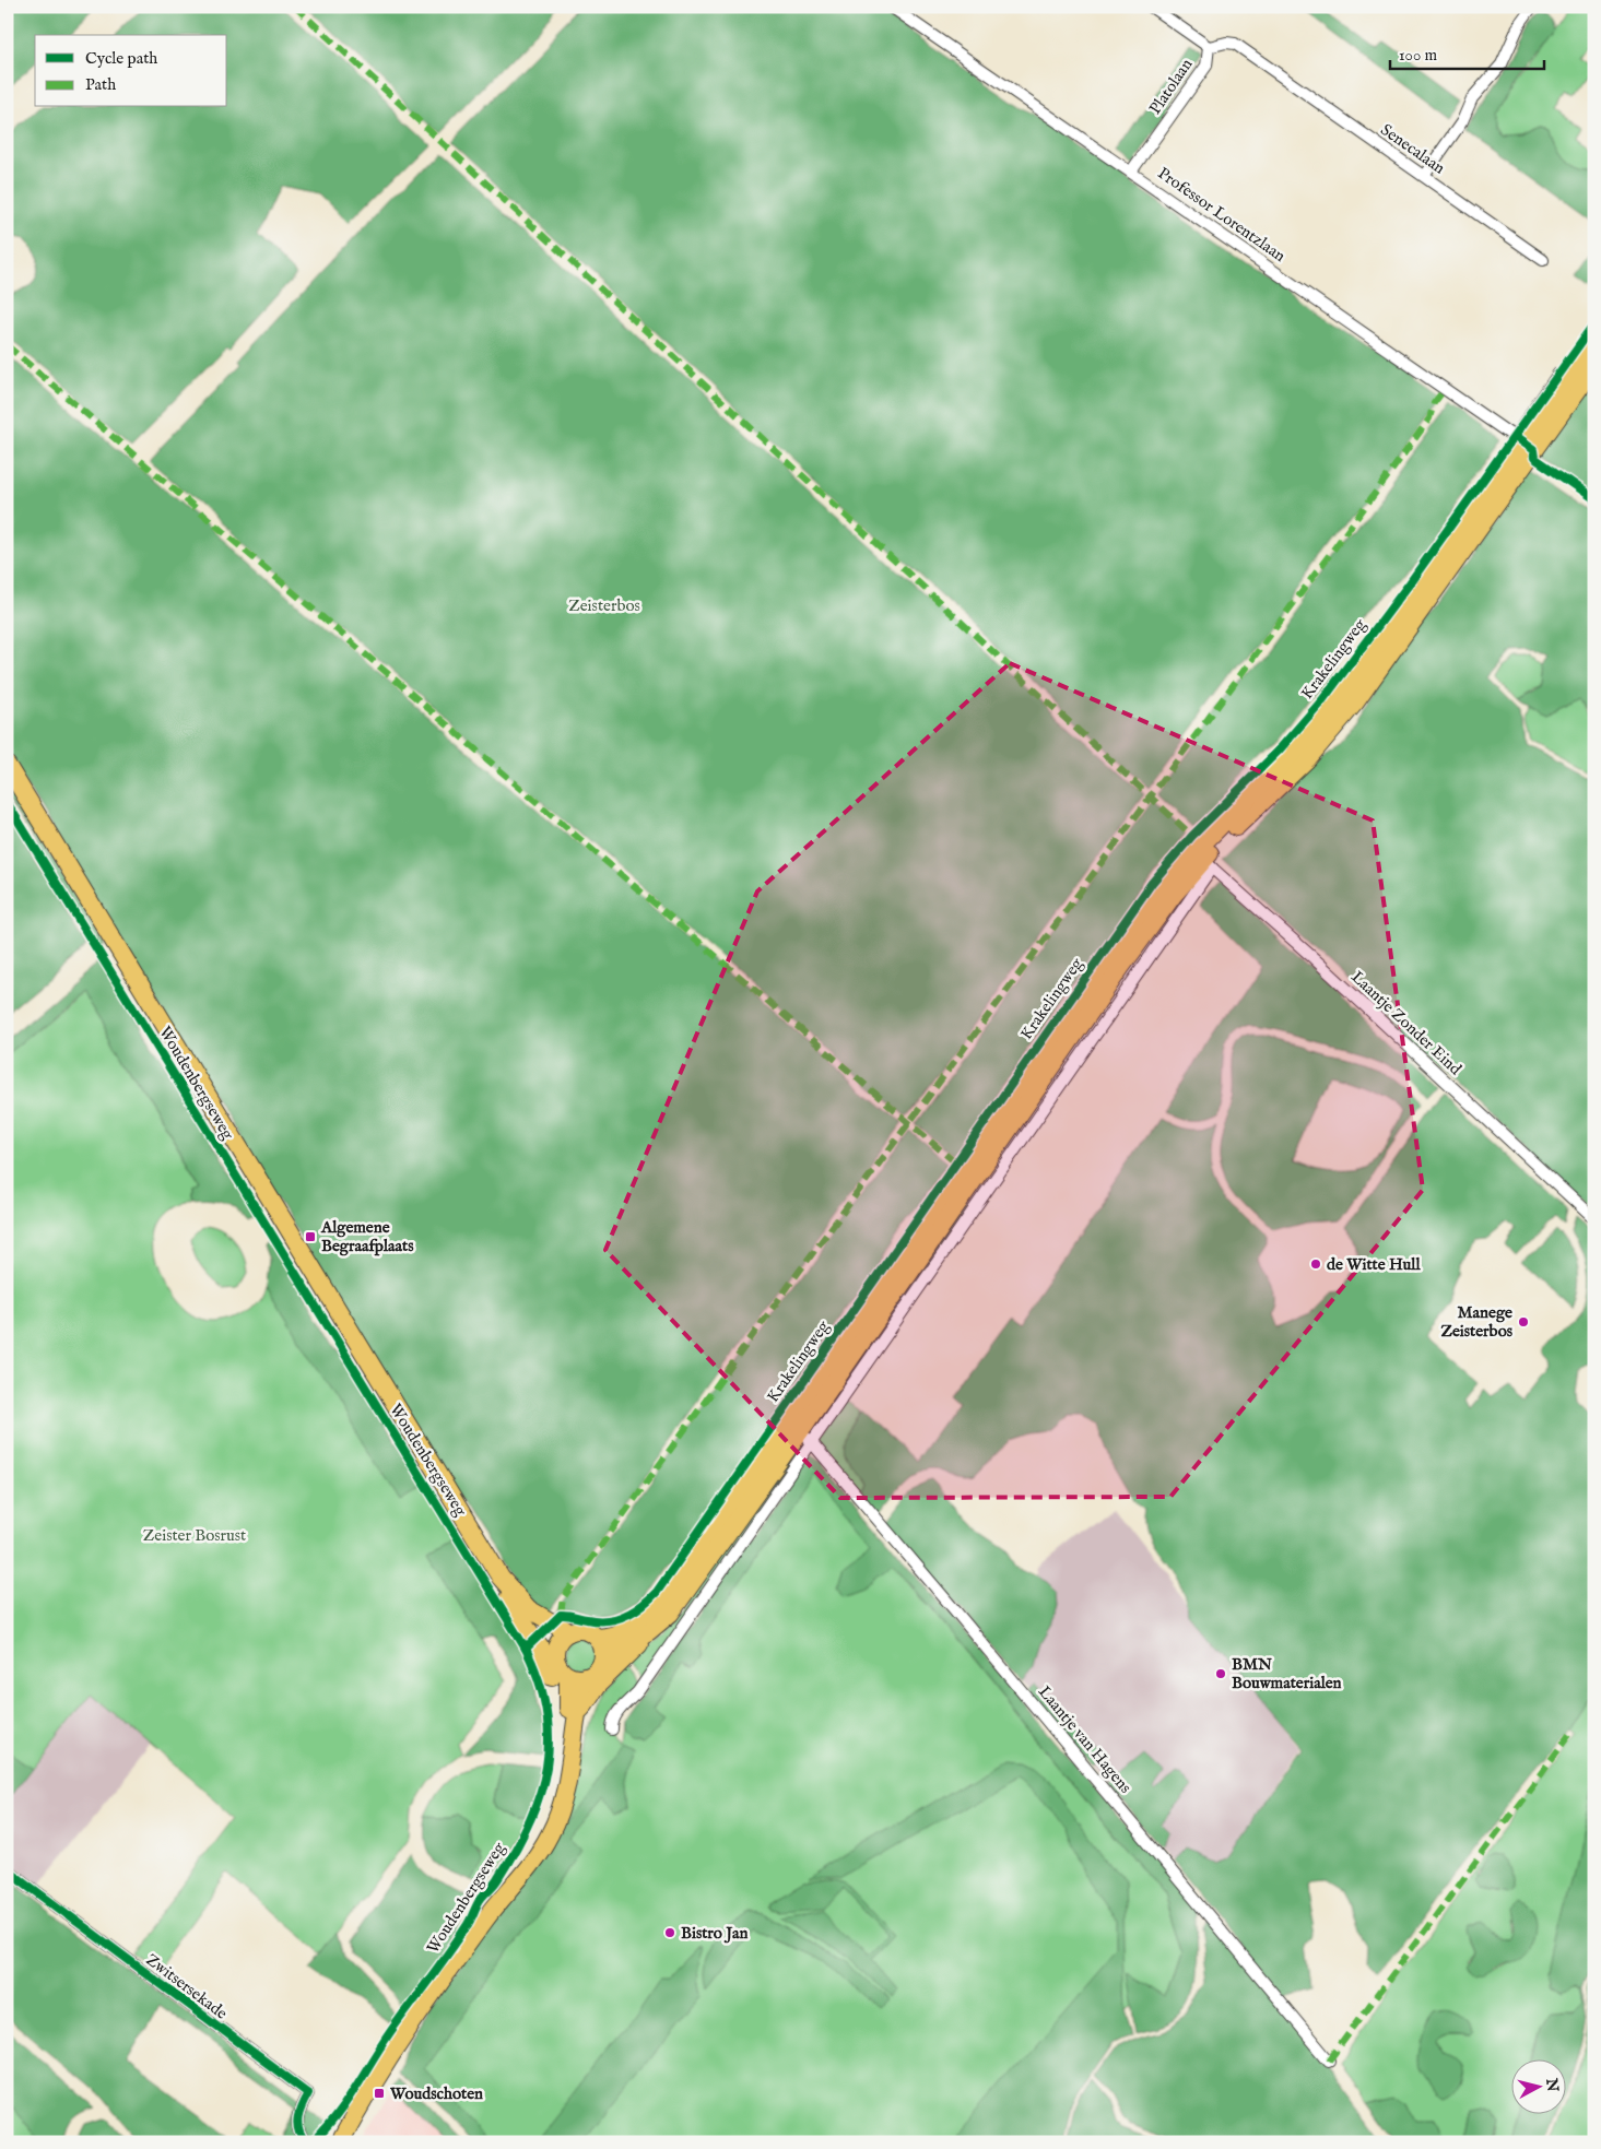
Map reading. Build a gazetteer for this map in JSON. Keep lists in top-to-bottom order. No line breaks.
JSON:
{"streets":{"main road":["Krakelingweg","Woudenbergseweg"],"street":["Platolaan","Senecalaan","Professor Lorentzlaan","Laantje Zonder Eind","Laantje van Hagens","Zwitsersekade"]},"crossings":[["Platolaan","Senecalaan"],["Platolaan","Professor Lorentzlaan"],["Professor Lorentzlaan","Krakelingweg"],["Krakelingweg","Laantje Zonder Eind"],["Krakelingweg","Woudenbergseweg"],["Krakelingweg","Laantje van Hagens"]],"parks":["Zeisterbos","Zeister Bosrust"],"places":{"transit":["Algemene Begraafplaats","Woudschoten"],"other":["de Witte Hull","Manege Zeisterbos","BMN Bouwmaterialen","Bistro Jan"]},"legend":["Cycle path","Path"],"scale_bar":"100 m","north":"right"}
